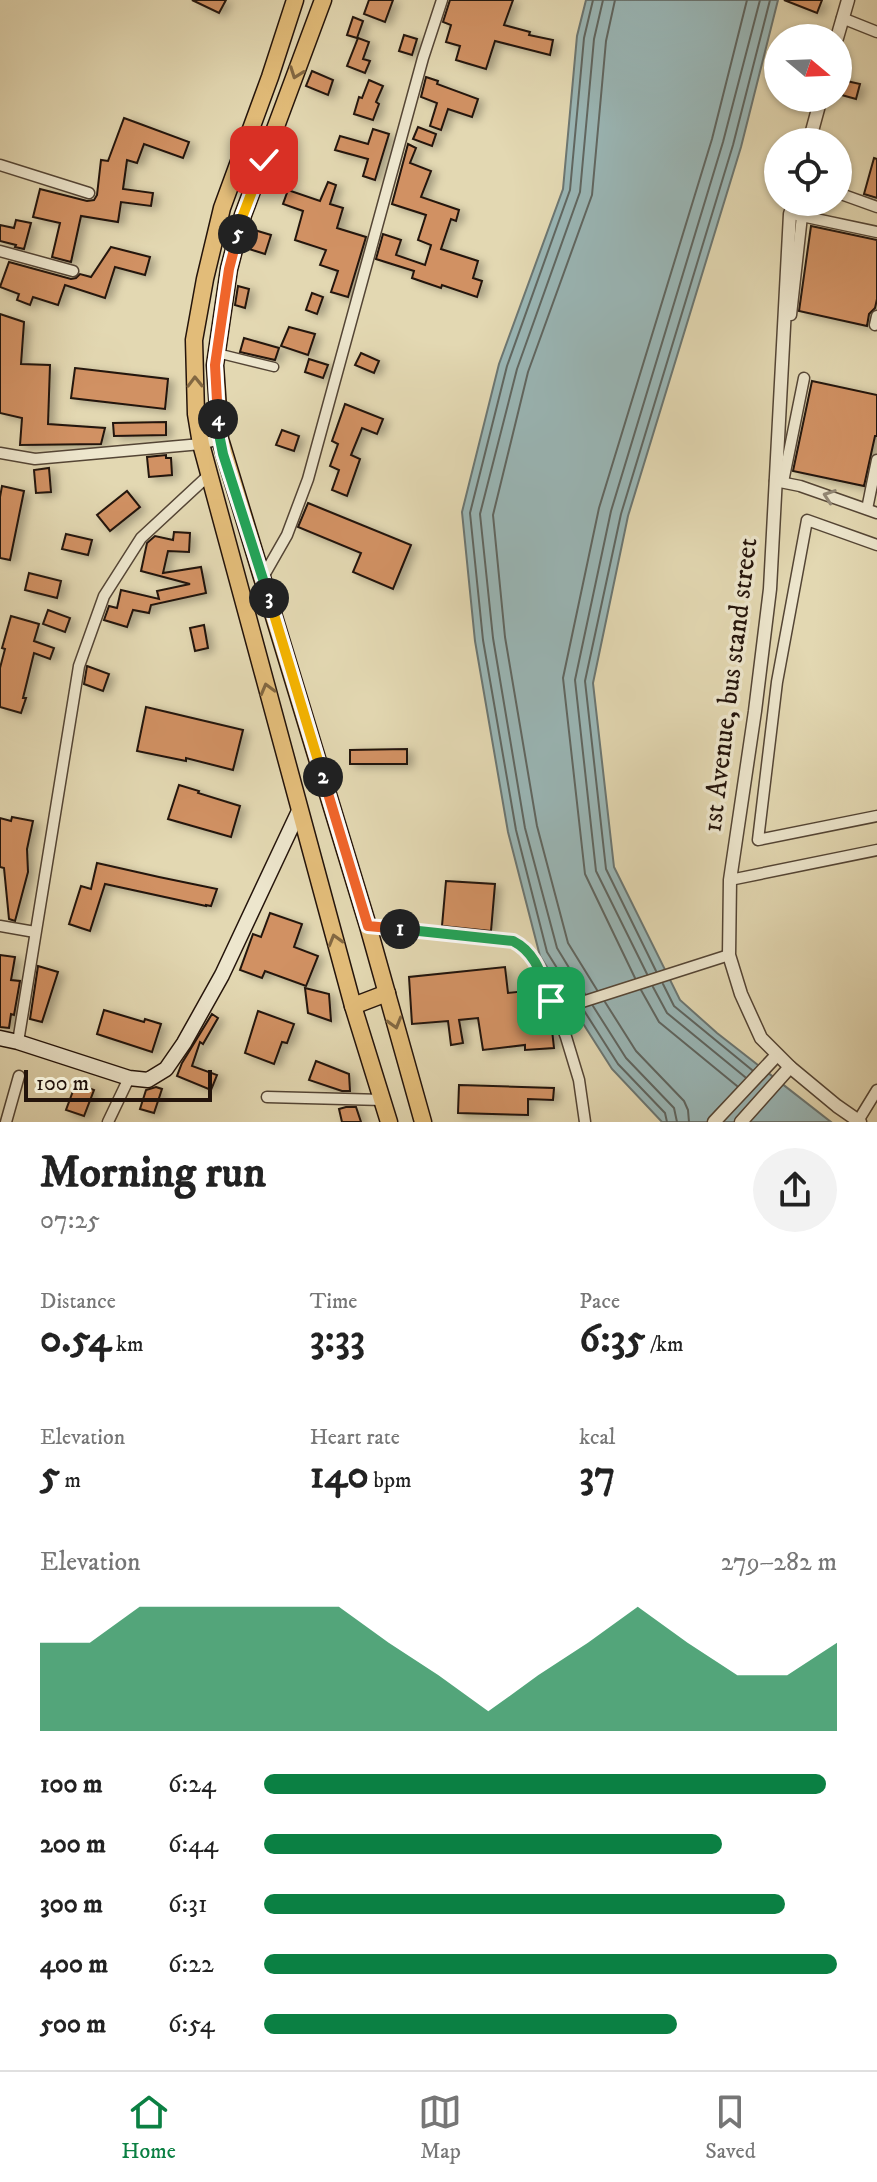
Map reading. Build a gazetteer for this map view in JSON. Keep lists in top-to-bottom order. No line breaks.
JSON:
{"streets":{"street":["1st Avenue, bus stand street"]},"scale_bar":"100 m","north":"right","page":{"pins":["5","4","3","2","1"],"scale":"100 m","heading":["Morning run","07:25"],"stats":[["Distance","0.54 km"],["Time","3:33"],["Pace","6:35 /km"],["Elevation","5 m"],["Heart rate","140 bpm"],["kcal","37"]],"chart":["Elevation","279–282 m"],"list":[{"name":"100 m","note":"6:24"},{"name":"200 m","note":"6:44"},{"name":"300 m","note":"6:31"},{"name":"400 m","note":"6:22"},{"name":"500 m","note":"6:54"}],"tabs":["Home","Map","Saved"]}}
